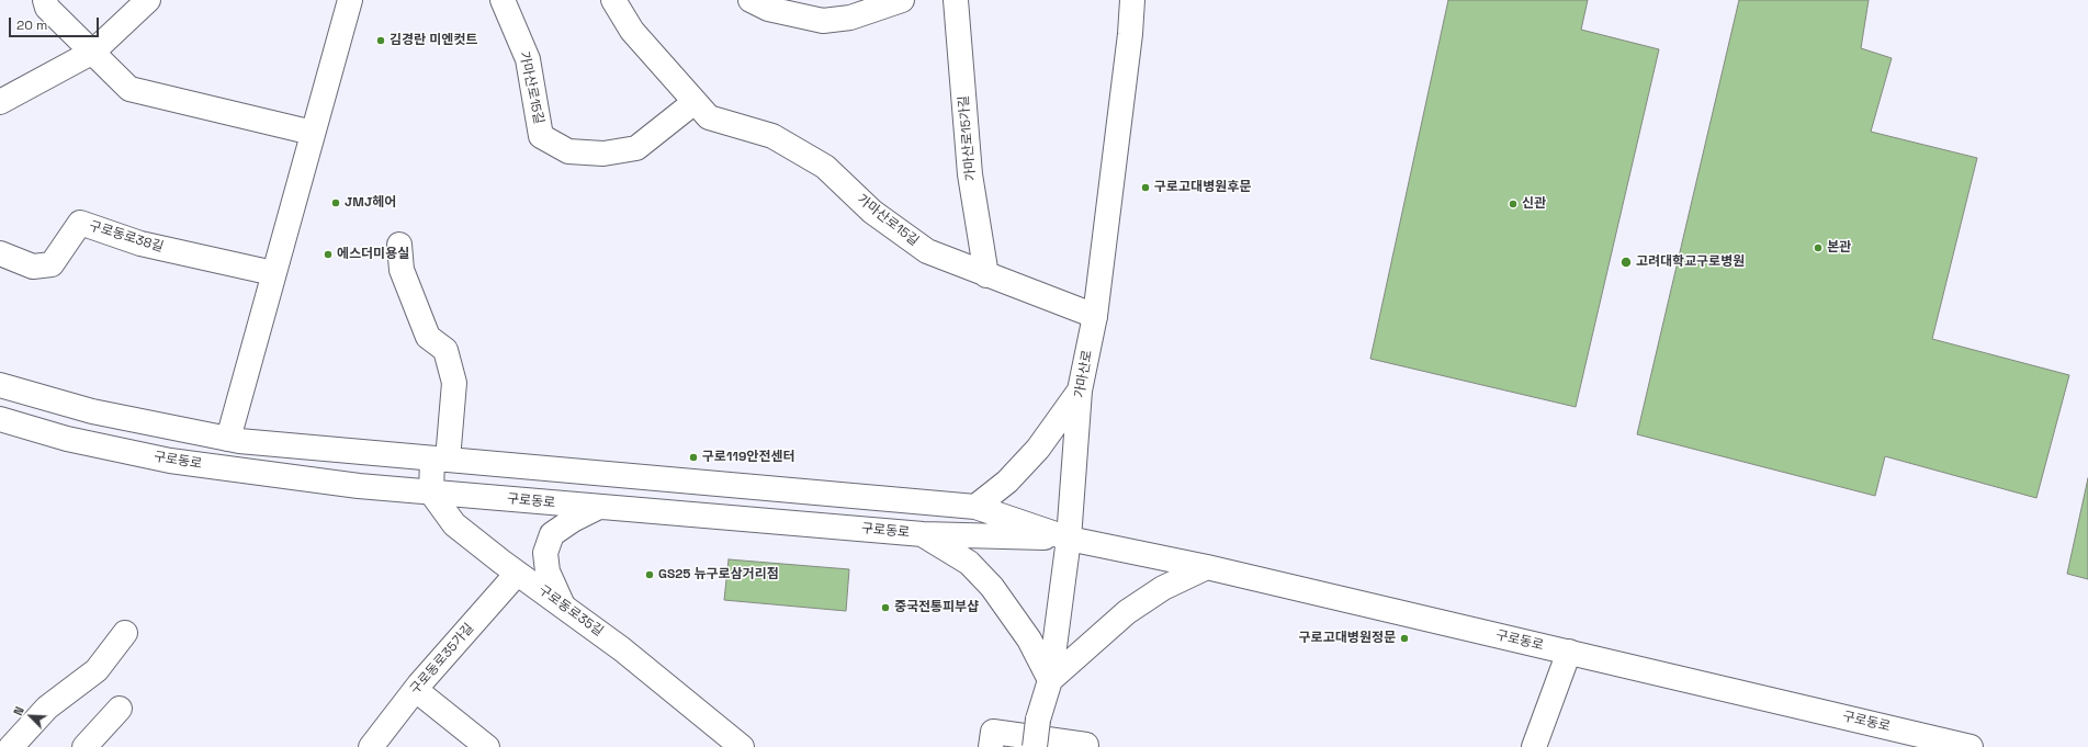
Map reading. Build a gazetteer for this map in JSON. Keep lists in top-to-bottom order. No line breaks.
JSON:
{"streets":{"main road":["가마산로15길","가마산로15가길","구로동로38길","가마산로","구로동로","구로동로35길","구로동로35가길"]},"crossings":[["가마산로15길","가마산로15가길"],["가마산로15길","가마산로"],["가마산로","구로동로"],["구로동로","구로동로35길"],["구로동로35길","구로동로35가길"]],"places":["김경란 미엔컷트","구로고대병원후문","JMJ헤어","신관","본관","에스더미용실","고려대학교구로병원","구로119안전센터","GS25 뉴구로삼거리점","중국전통피부샵","구로고대병원정문"],"scale_bar":"20 m","north":"top left"}
